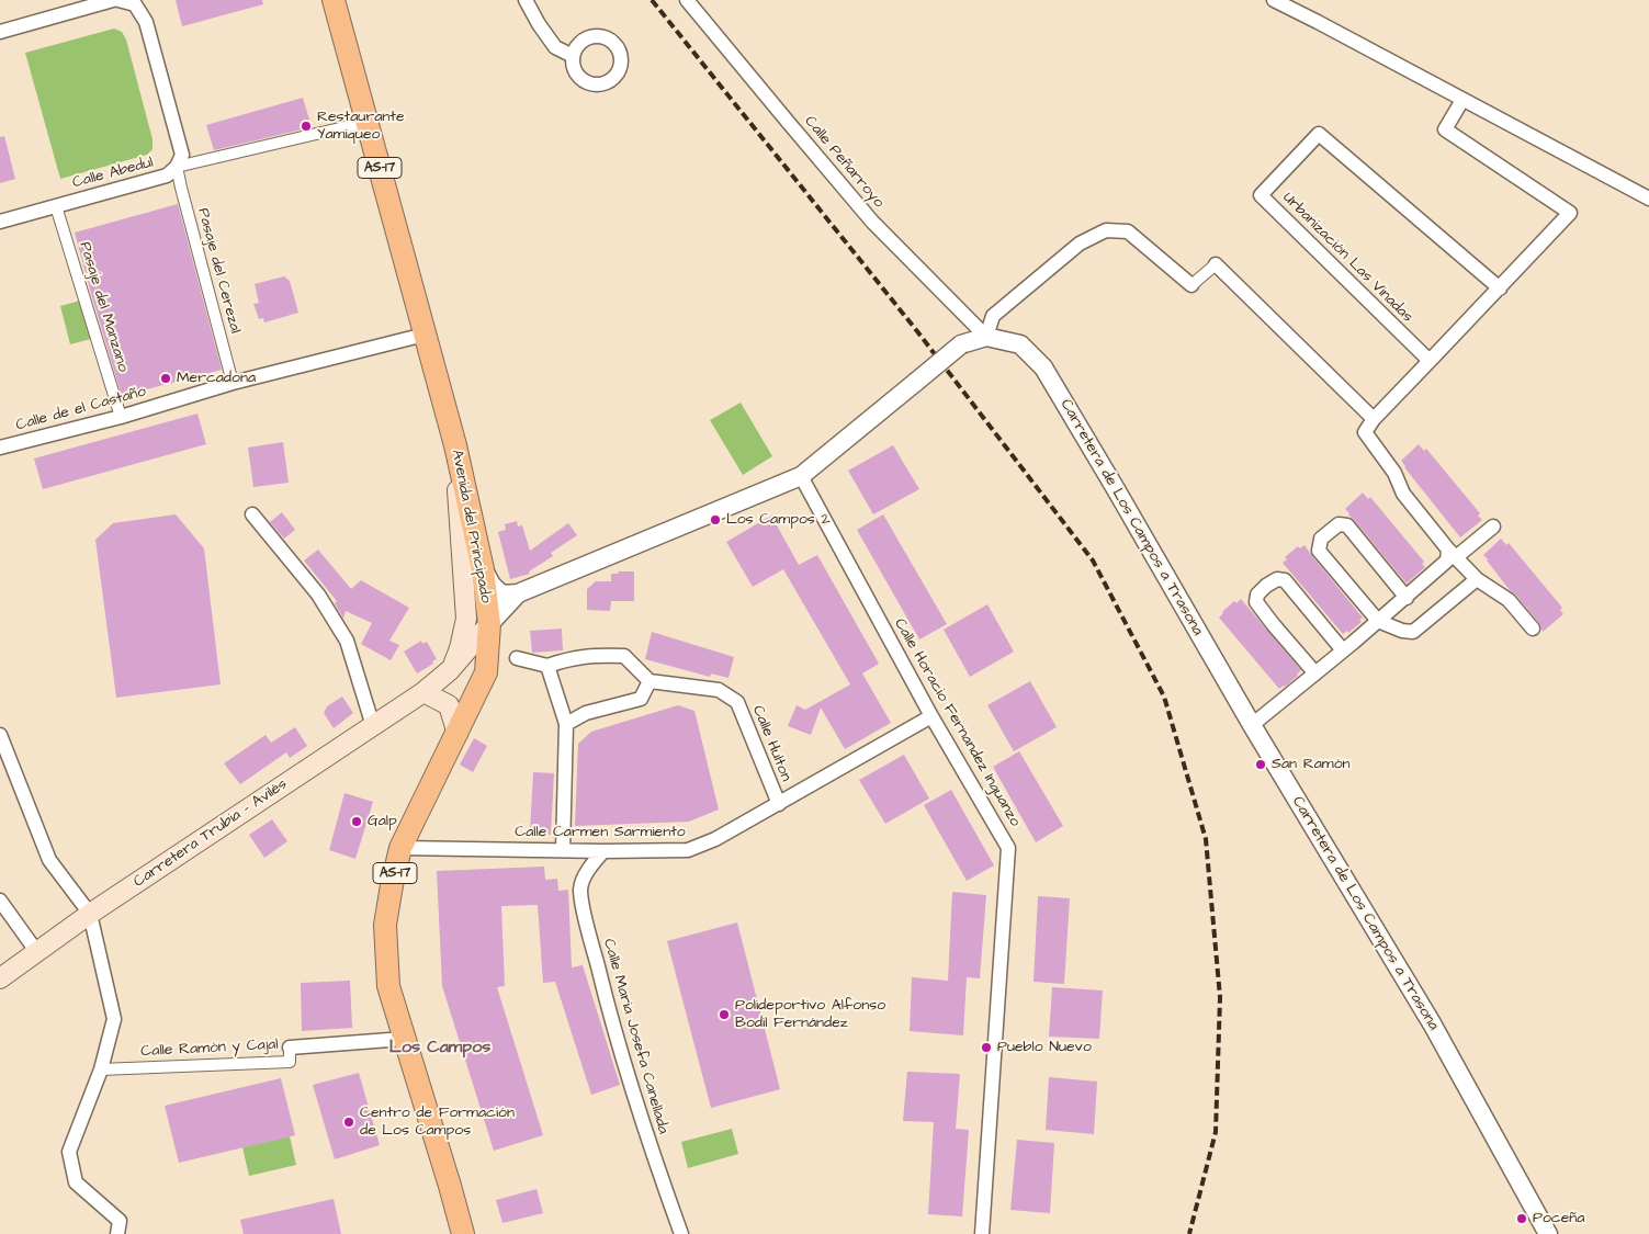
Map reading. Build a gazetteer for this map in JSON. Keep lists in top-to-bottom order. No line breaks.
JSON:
{"streets":{"main road":["AS-17","Avenida del Principado","Carretera Trubia - Avilés"],"street":["Calle Peñarroyo","Calle Abedul","Urbanización Las Vinadas","Pasaje del Cerezal","Pasaje del Manzano","Calle de el Castaño","Carretera de Los Campos a Trasona","Calle Horacio Fernandez Inguanzo","Calle Hulton","Calle Carmen Sarmiento","Calle Maria Josefa Canellada","Calle Ramón y Cajal"]},"crossings":[["Calle Peñarroyo","Carretera de Los Campos a Trasona"],["Calle Abedul","Pasaje del Cerezal"],["Calle Abedul","Pasaje del Manzano"],["Pasaje del Cerezal","Calle de el Castaño"],["Pasaje del Manzano","Calle de el Castaño"],["Calle de el Castaño","Avenida del Principado"],["Carretera de Los Campos a Trasona","Calle Horacio Fernandez Inguanzo"],["Avenida del Principado","Calle Carmen Sarmiento"],["Avenida del Principado","Carretera Trubia - Avilés"],["Avenida del Principado","Calle Ramón y Cajal"],["Calle Horacio Fernandez Inguanzo","Calle Carmen Sarmiento"],["Calle Hulton","Calle Carmen Sarmiento"],["Calle Carmen Sarmiento","Calle Maria Josefa Canellada"]],"districts":["Los Campos"],"places":["Restaurante Yamiqueo","Mercadona","Los Campos 2","San Ramón","Galp","Polideportivo Alfonso Bodil Fernández","Pueblo Nuevo","Centro de Formación de Los Campos","Poceña"]}
